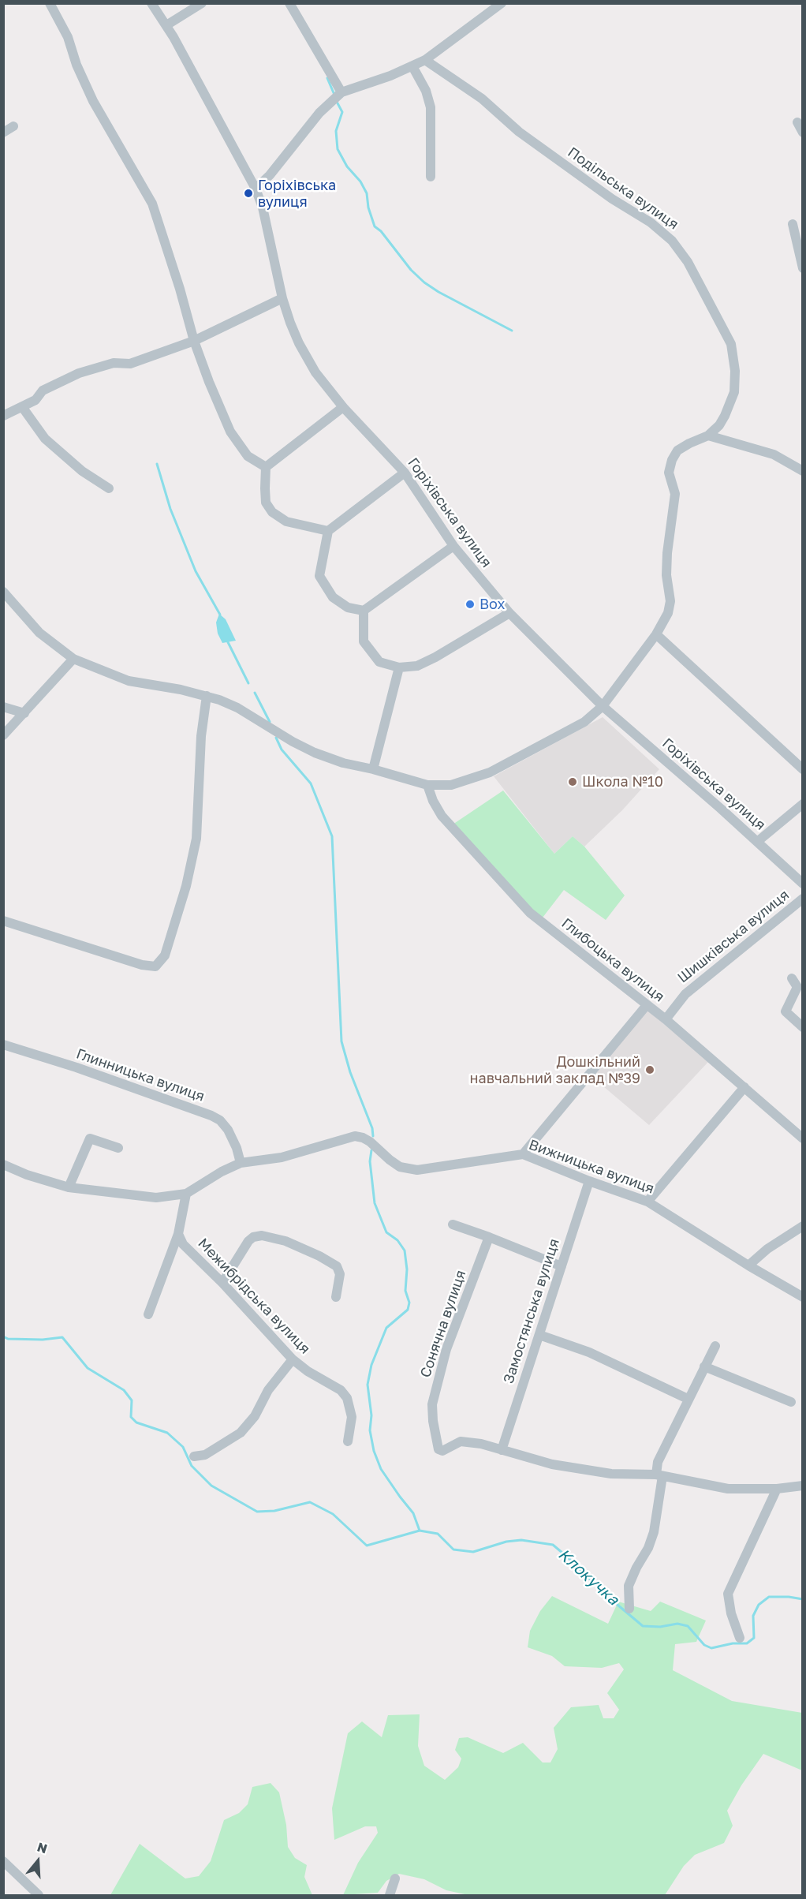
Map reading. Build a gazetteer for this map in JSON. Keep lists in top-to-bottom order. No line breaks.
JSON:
{"streets":{"street":["Подільська вулиця","Горіхівська вулиця","Шишківська вулиця","Глибоцька вулиця","Глинницька вулиця","Вижницька вулиця","Межибрідська вулиця","Замостянська вулиця","Сонячна вулиця"]},"crossings":[["Подільська вулиця","Горіхівська вулиця"],["Подільська вулиця","Глибоцька вулиця"],["Шишківська вулиця","Глибоцька вулиця"],["Глинницька вулиця","Вижницька вулиця"],["Вижницька вулиця","Замостянська вулиця"],["Замостянська вулиця","Сонячна вулиця"]],"water":["Клокучка"],"places":["Горіхівська вулиця","Box","Школа №10","Дошкільний навчальний заклад №39"],"north":"top"}
